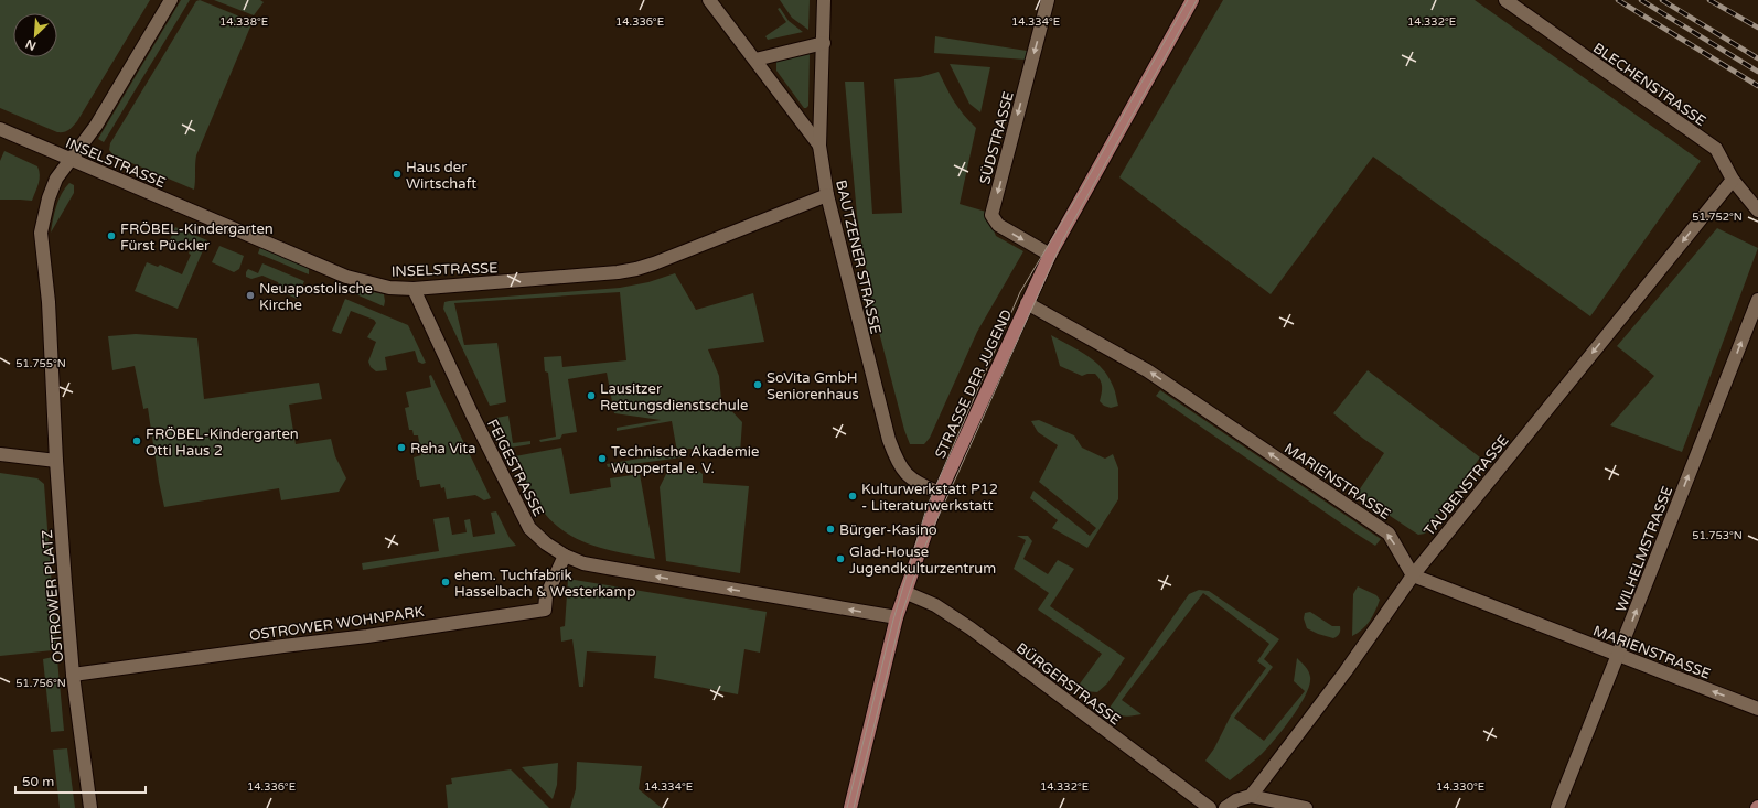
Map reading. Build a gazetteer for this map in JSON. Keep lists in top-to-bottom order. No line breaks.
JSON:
{"streets":{"main road":["STRASSE DER JUGEND"],"street":["BLECHENSTRASSE","SÜDSTRASSE","INSELSTRASSE","BAUTZENER STRASSE","FEIGESTRASSE","MARIENSTRASSE","TAUBENSTRASSE","WILHELMSTRASSE","OSTROWER PLATZ","OSTROWER WOHNPARK","BÜRGERSTRASSE"]},"crossings":[["BLECHENSTRASSE","TAUBENSTRASSE"],["SÜDSTRASSE","STRASSE DER JUGEND"],["INSELSTRASSE","BAUTZENER STRASSE"],["INSELSTRASSE","FEIGESTRASSE"],["INSELSTRASSE","OSTROWER PLATZ"],["BAUTZENER STRASSE","STRASSE DER JUGEND"],["STRASSE DER JUGEND","FEIGESTRASSE"],["STRASSE DER JUGEND","MARIENSTRASSE"],["STRASSE DER JUGEND","BÜRGERSTRASSE"],["FEIGESTRASSE","OSTROWER WOHNPARK"],["MARIENSTRASSE","TAUBENSTRASSE"],["MARIENSTRASSE","WILHELMSTRASSE"],["OSTROWER PLATZ","OSTROWER WOHNPARK"]],"one_way":["SÜDSTRASSE","FEIGESTRASSE","MARIENSTRASSE","TAUBENSTRASSE","WILHELMSTRASSE"],"places":["Haus der Wirtschaft","FRÖBEL-Kindergarten Fürst Pückler","Neuapostolische Kirche","SoVita GmbH Seniorenhaus","Lausitzer Rettungsdienstschule","FRÖBEL-Kindergarten Otti Haus 2","Reha Vita","Technische Akademie Wuppertal e. V.","Kulturwerkstatt P12 - Literaturwerkstatt","Bürger-Kasino","Glad-House Jugendkulturzentrum","ehem. Tuchfabrik Hasselbach & Westerkamp"],"scale_bar":"50 m","north":"bottom left","coordinates":["14.338°E","14.336°E","14.334°E","14.332°E","51.752°N","51.755°N","51.753°N","51.756°N","14.330°E"]}
